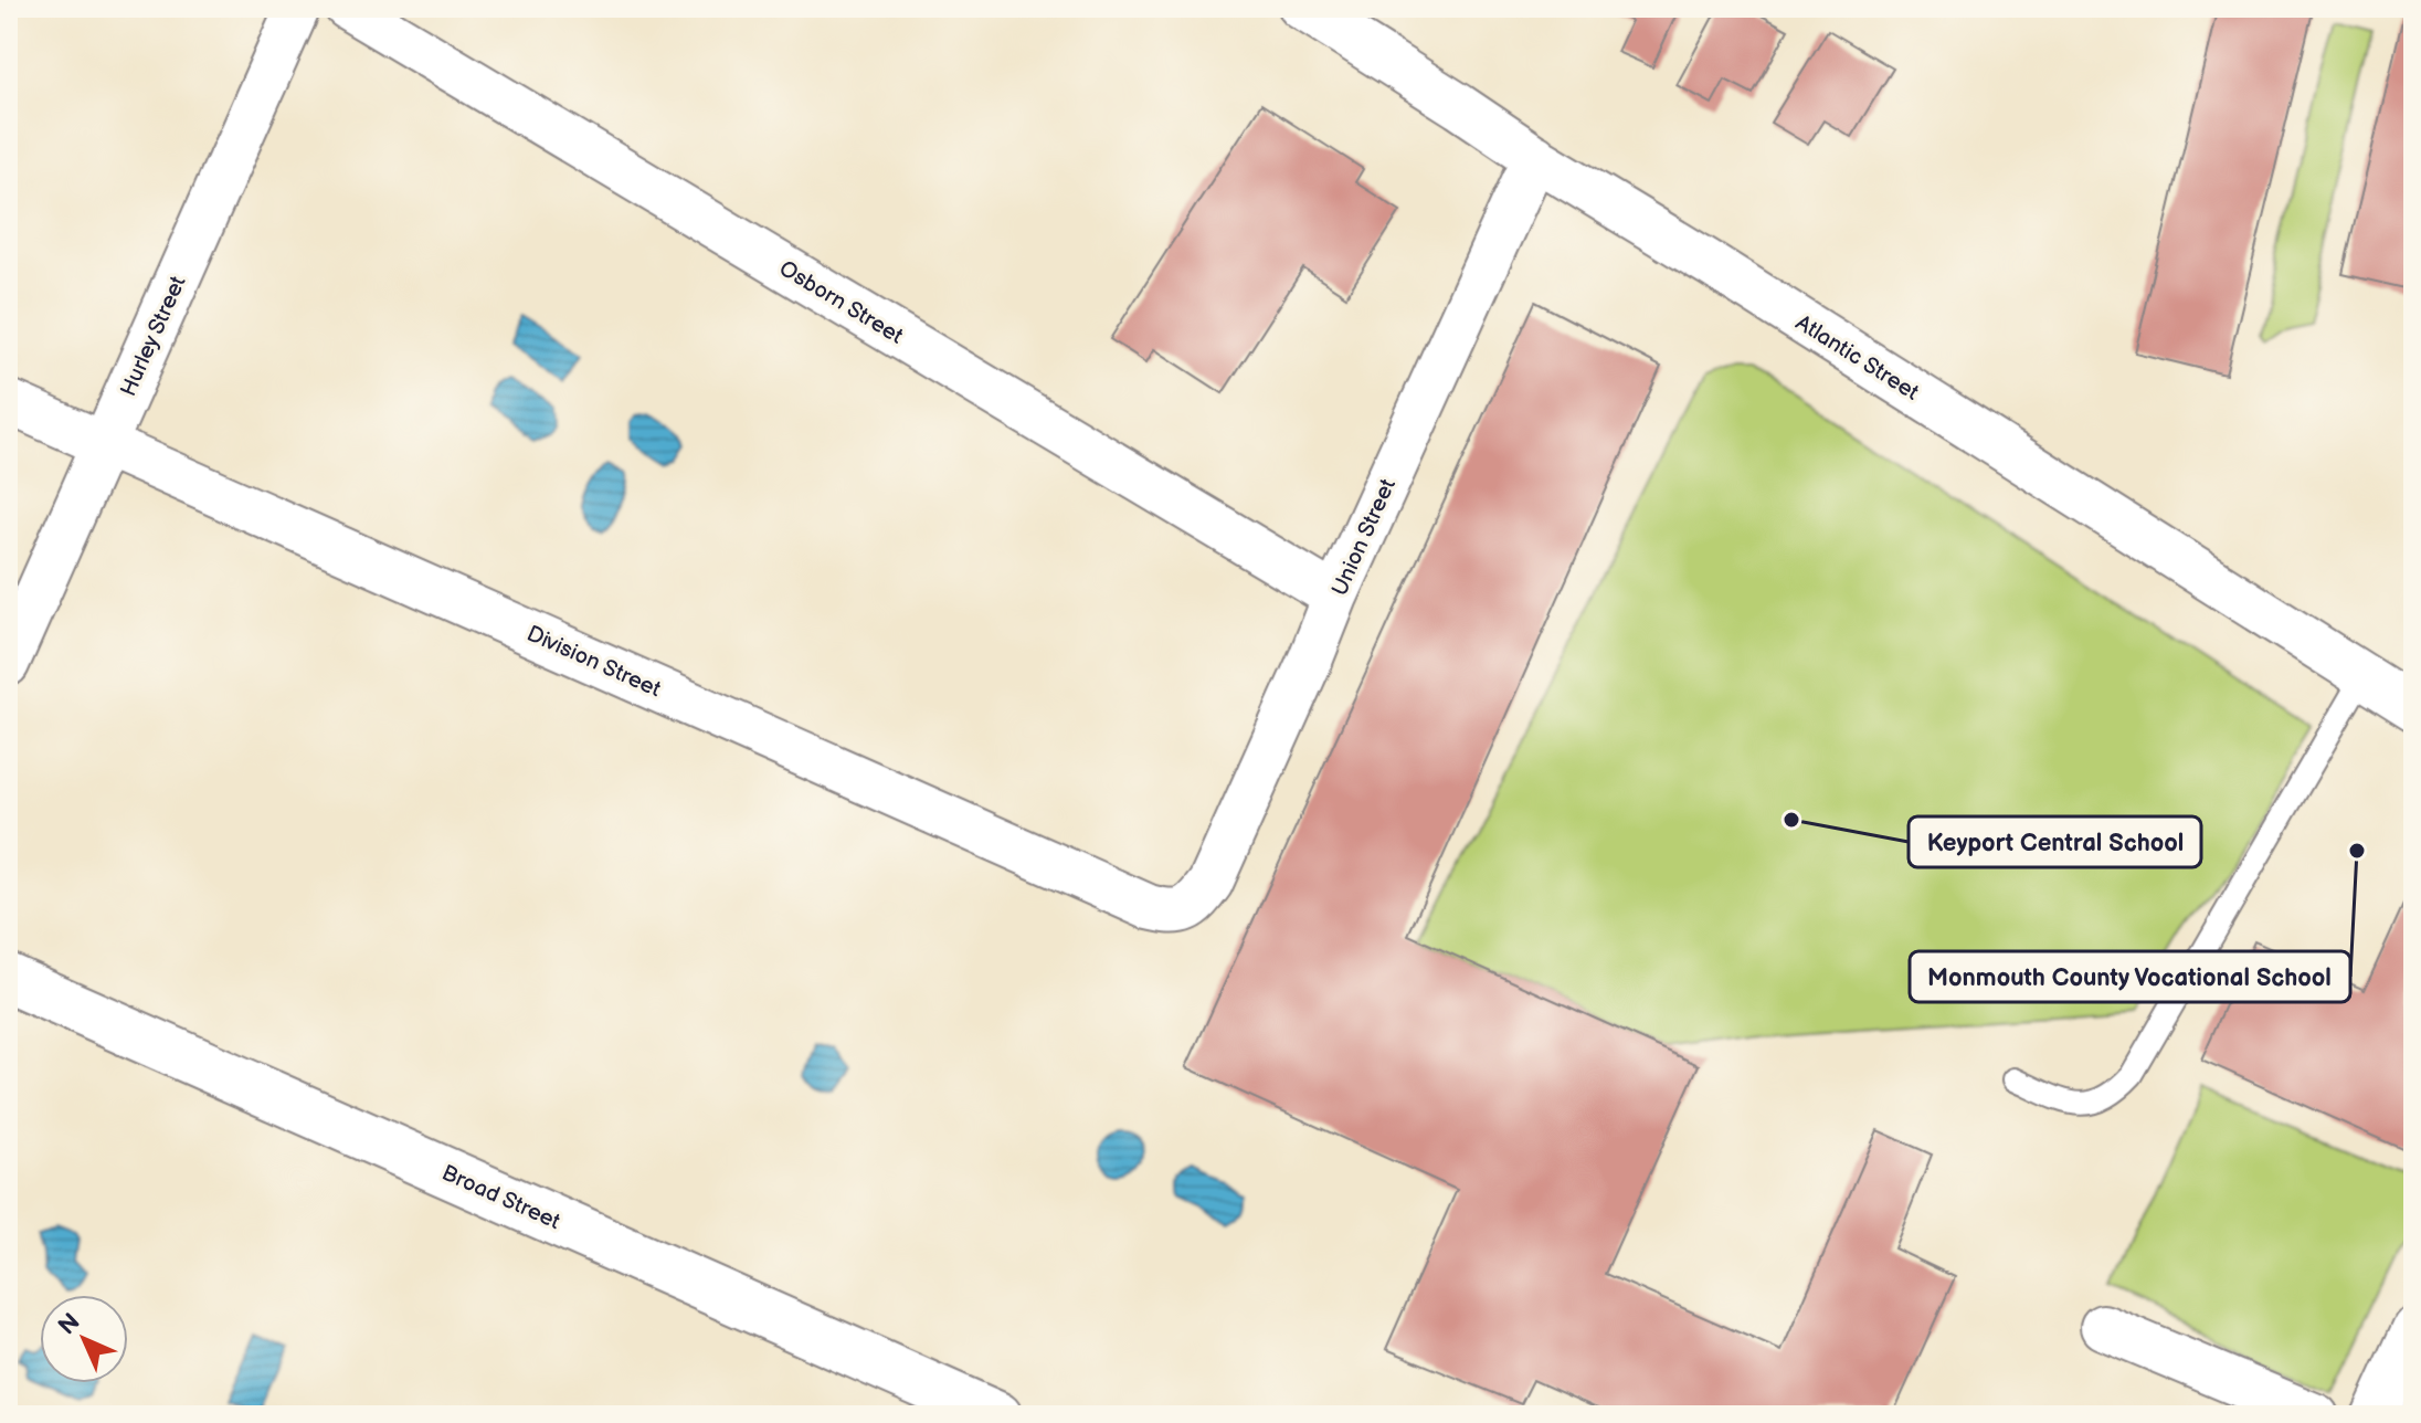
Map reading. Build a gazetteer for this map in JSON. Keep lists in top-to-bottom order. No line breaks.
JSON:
{"streets":{"main road":["Broad Street"],"street":["Osborn Street","Hurley Street","Atlantic Street","Union Street","Division Street"]},"crossings":[["Osborn Street","Union Street"],["Hurley Street","Division Street"],["Atlantic Street","Union Street"],["Union Street","Division Street"]],"places":["Keyport Central School","Monmouth County Vocational School"],"north":"top left"}
